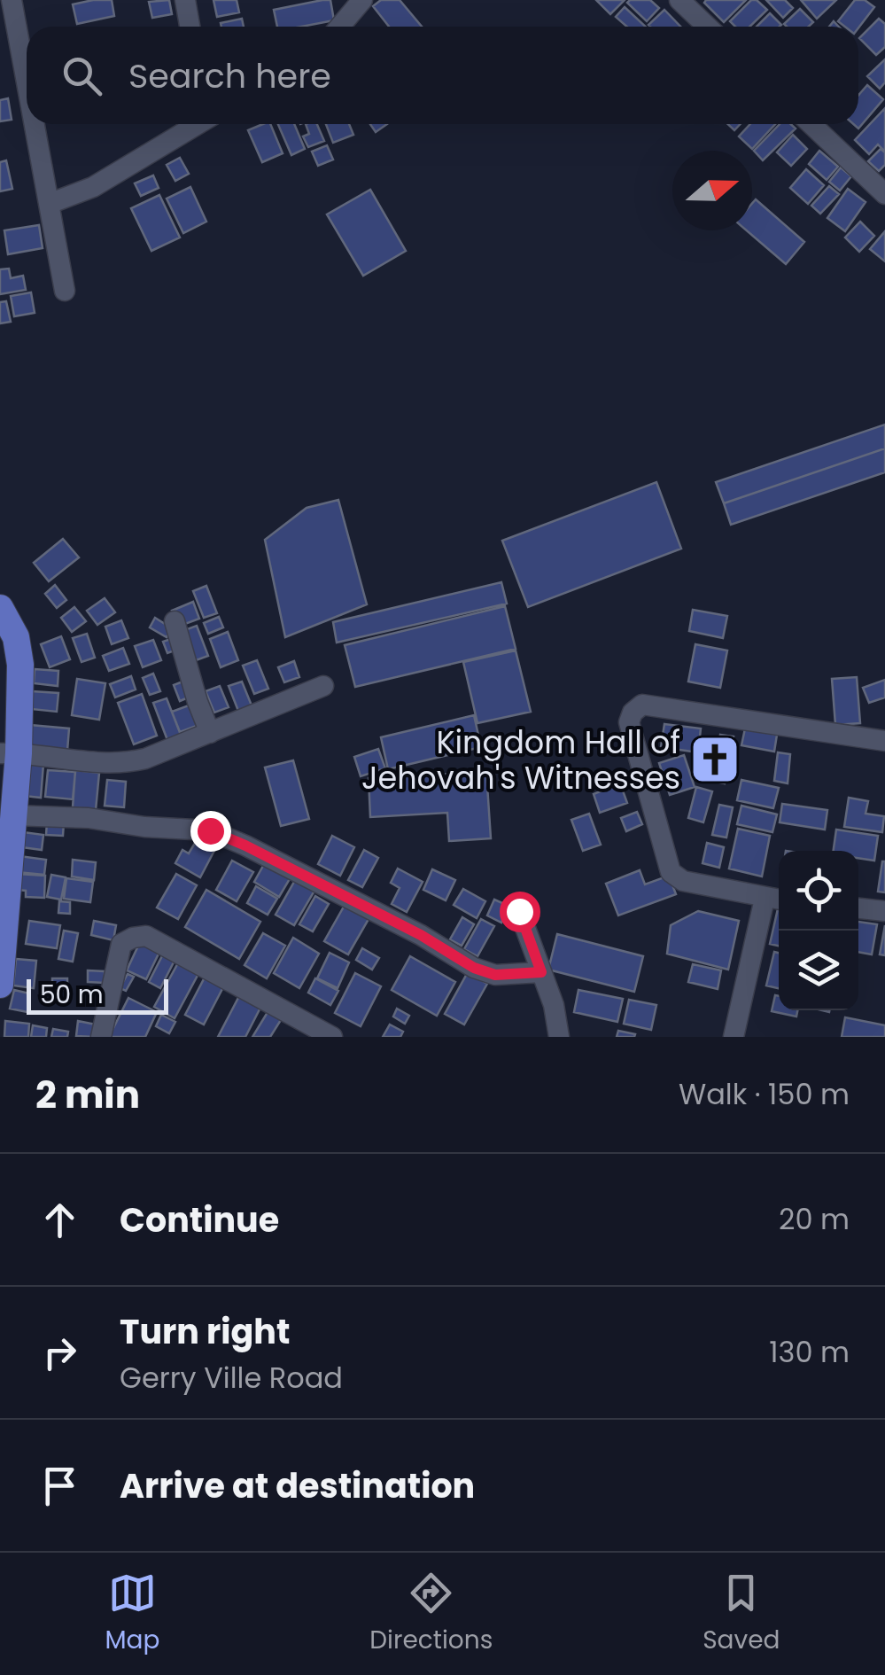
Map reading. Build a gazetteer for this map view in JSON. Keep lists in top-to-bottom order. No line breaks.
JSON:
{"places":{"church":["Kingdom Hall of Jehovah's Witnesses"]},"scale_bar":"50 m","north":"right","page":{"search":"Search here","scale":"50 m","heading":["2 min","Walk · 150 m"],"list":[["Continue","20 m"],["Turn right","Gerry Ville Road","130 m"],"Arrive at destination"],"nav":["Map","Directions","Saved"]}}
